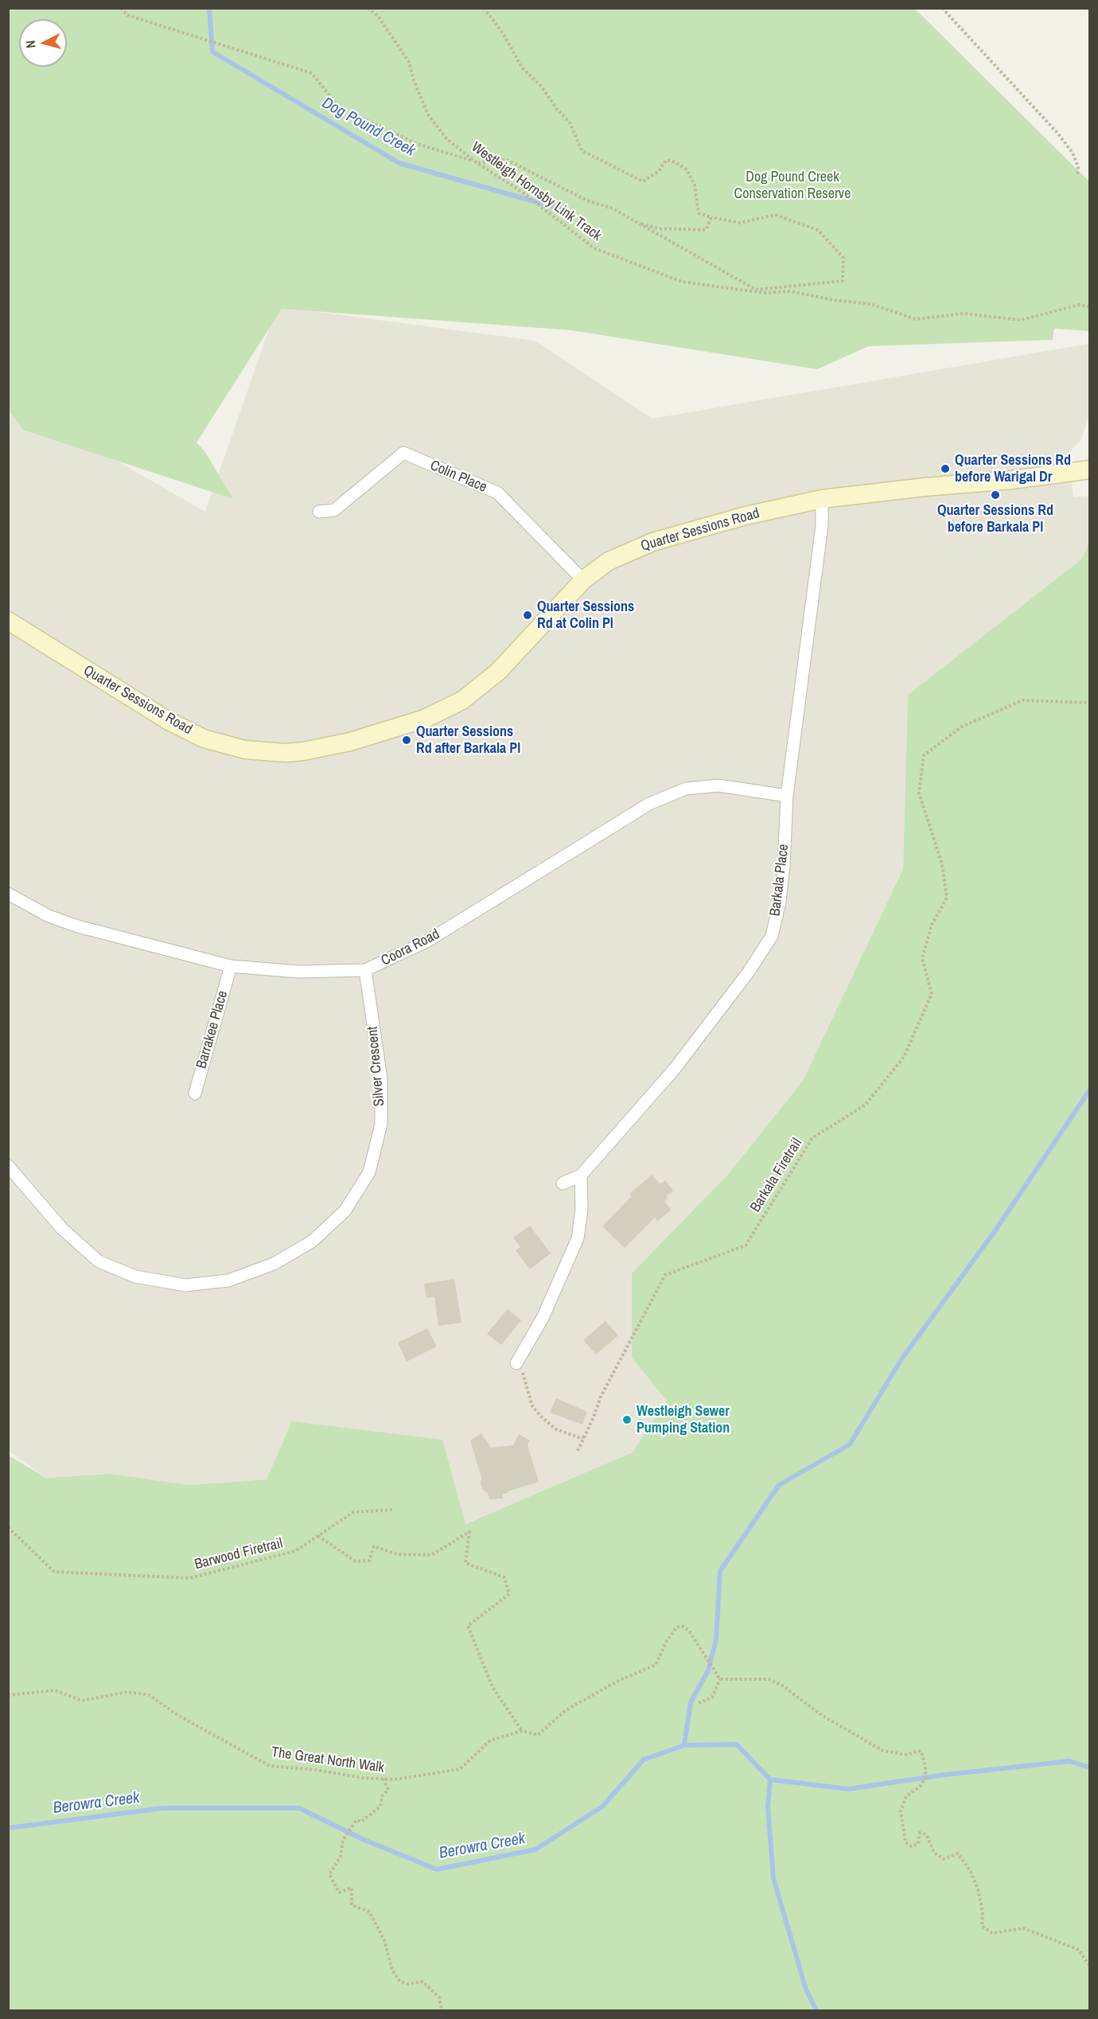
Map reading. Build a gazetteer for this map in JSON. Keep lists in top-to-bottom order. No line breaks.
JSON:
{"streets":{"main road":["Quarter Sessions Road"],"street":["Colin Place","Barkala Place","Coora Road","Barrakee Place","Silver Crescent"],"path":["Westleigh Hornsby Link Track","Barkala Firetrail","Barwood Firetrail","The Great North Walk"]},"crossings":[["Colin Place","Quarter Sessions Road"],["Quarter Sessions Road","Barkala Place"],["Barkala Place","Coora Road"],["Coora Road","Barrakee Place"],["Coora Road","Silver Crescent"]],"water":["Dog Pound Creek","Berowra Creek"],"parks":["Dog Pound Creek Conservation Reserve"],"places":["Quarter Sessions Rd before Warigal Dr","Quarter Sessions Rd before Barkala Pl","Quarter Sessions Rd at Colin Pl","Quarter Sessions Rd after Barkala Pl","Westleigh Sewer Pumping Station"],"north":"left"}
